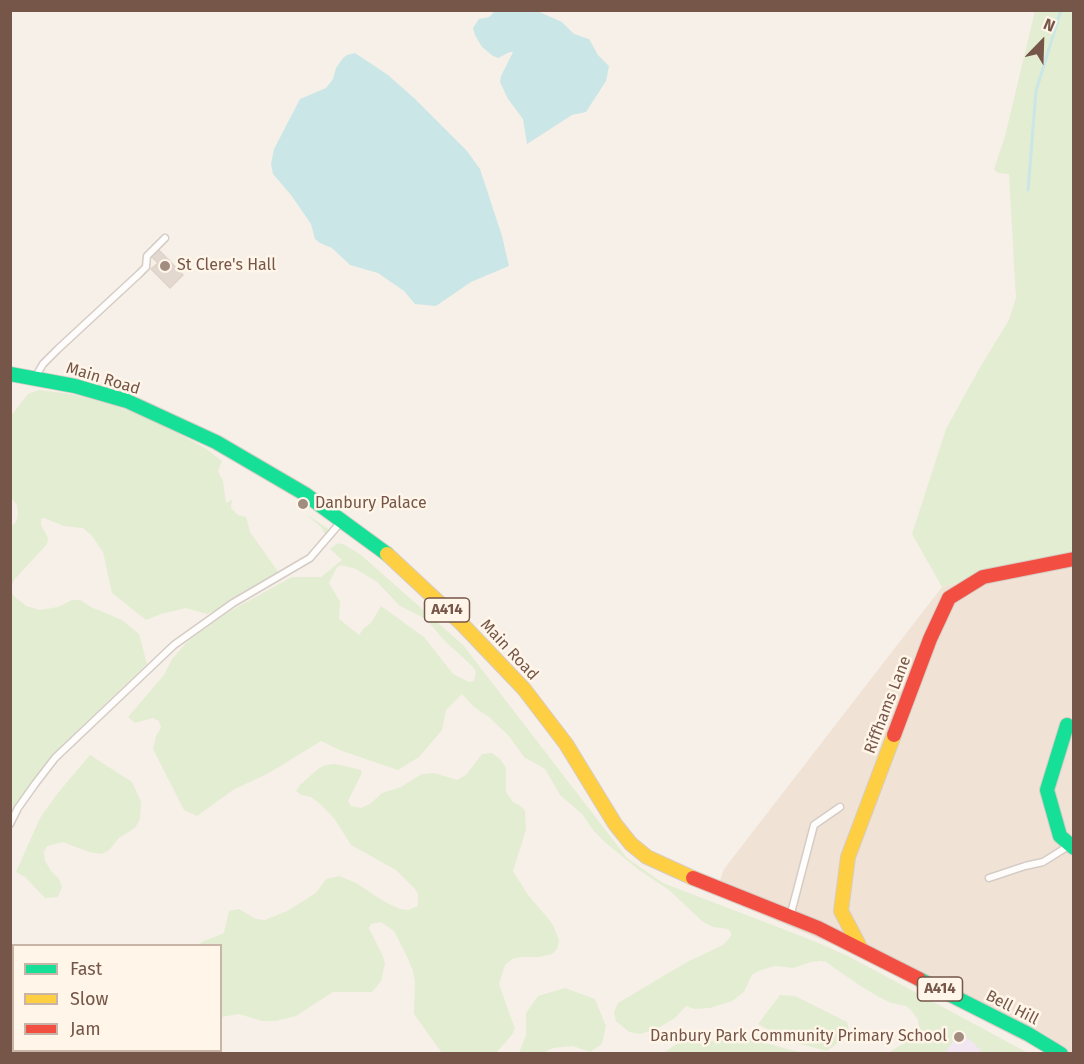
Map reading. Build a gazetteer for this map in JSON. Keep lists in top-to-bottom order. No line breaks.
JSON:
{"streets":{"main road":["Main Road","A414","Riffhams Lane","Bell Hill"]},"crossings":[["Main Road","Bell Hill"],["Riffhams Lane","Bell Hill"]],"places":["St Clere's Hall","Danbury Palace","Danbury Park Community Primary School"],"legend":["Fast","Slow","Jam"],"north":"top right"}
